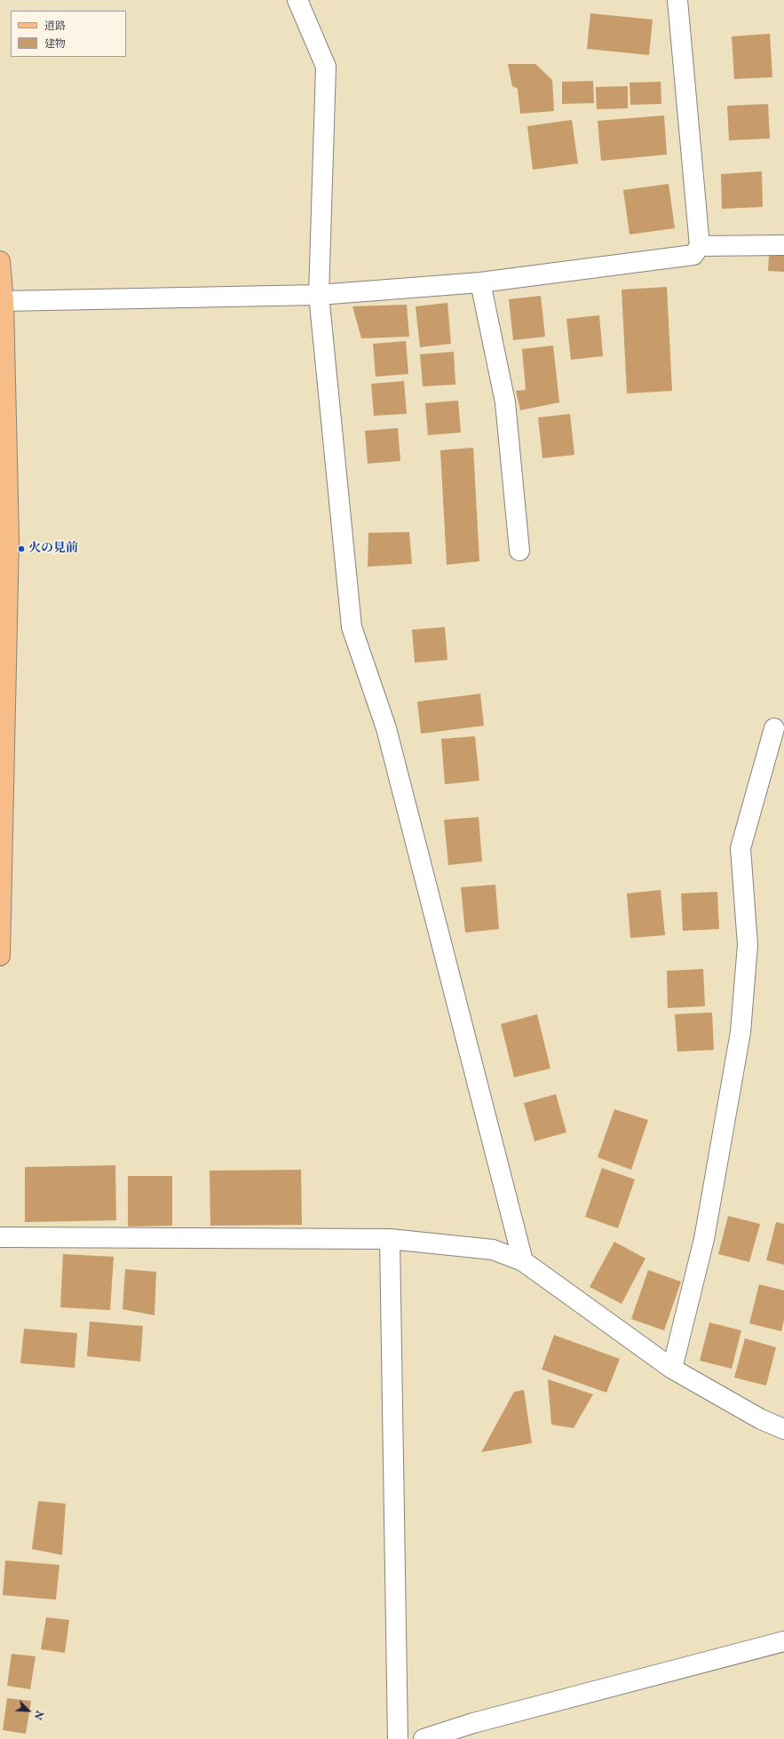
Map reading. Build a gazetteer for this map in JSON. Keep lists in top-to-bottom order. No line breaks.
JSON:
{"places":["火の見前"],"legend":["道路","建物"],"north":"bottom right"}
